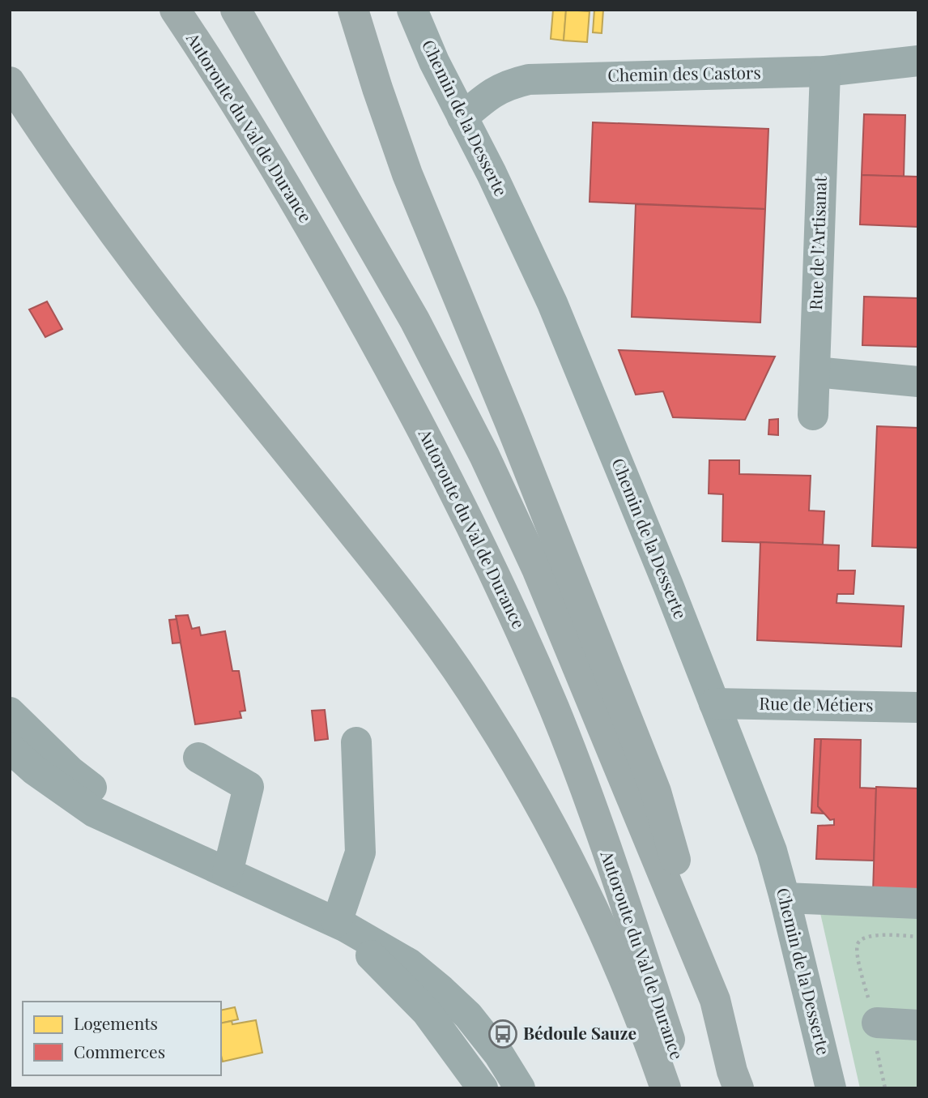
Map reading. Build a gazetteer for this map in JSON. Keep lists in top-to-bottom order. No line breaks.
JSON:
{"streets":{"highway":["Autoroute du Val de Durance"],"street":["Chemin des Castors","Chemin de la Desserte","Rue de l’Artisanat","Rue de Métiers"]},"crossings":[["Chemin des Castors","Chemin de la Desserte"],["Chemin des Castors","Rue de l’Artisanat"],["Chemin de la Desserte","Rue de Métiers"]],"places":{"bus stop":["Bédoule Sauze"]},"legend":["Logements","Commerces"]}
